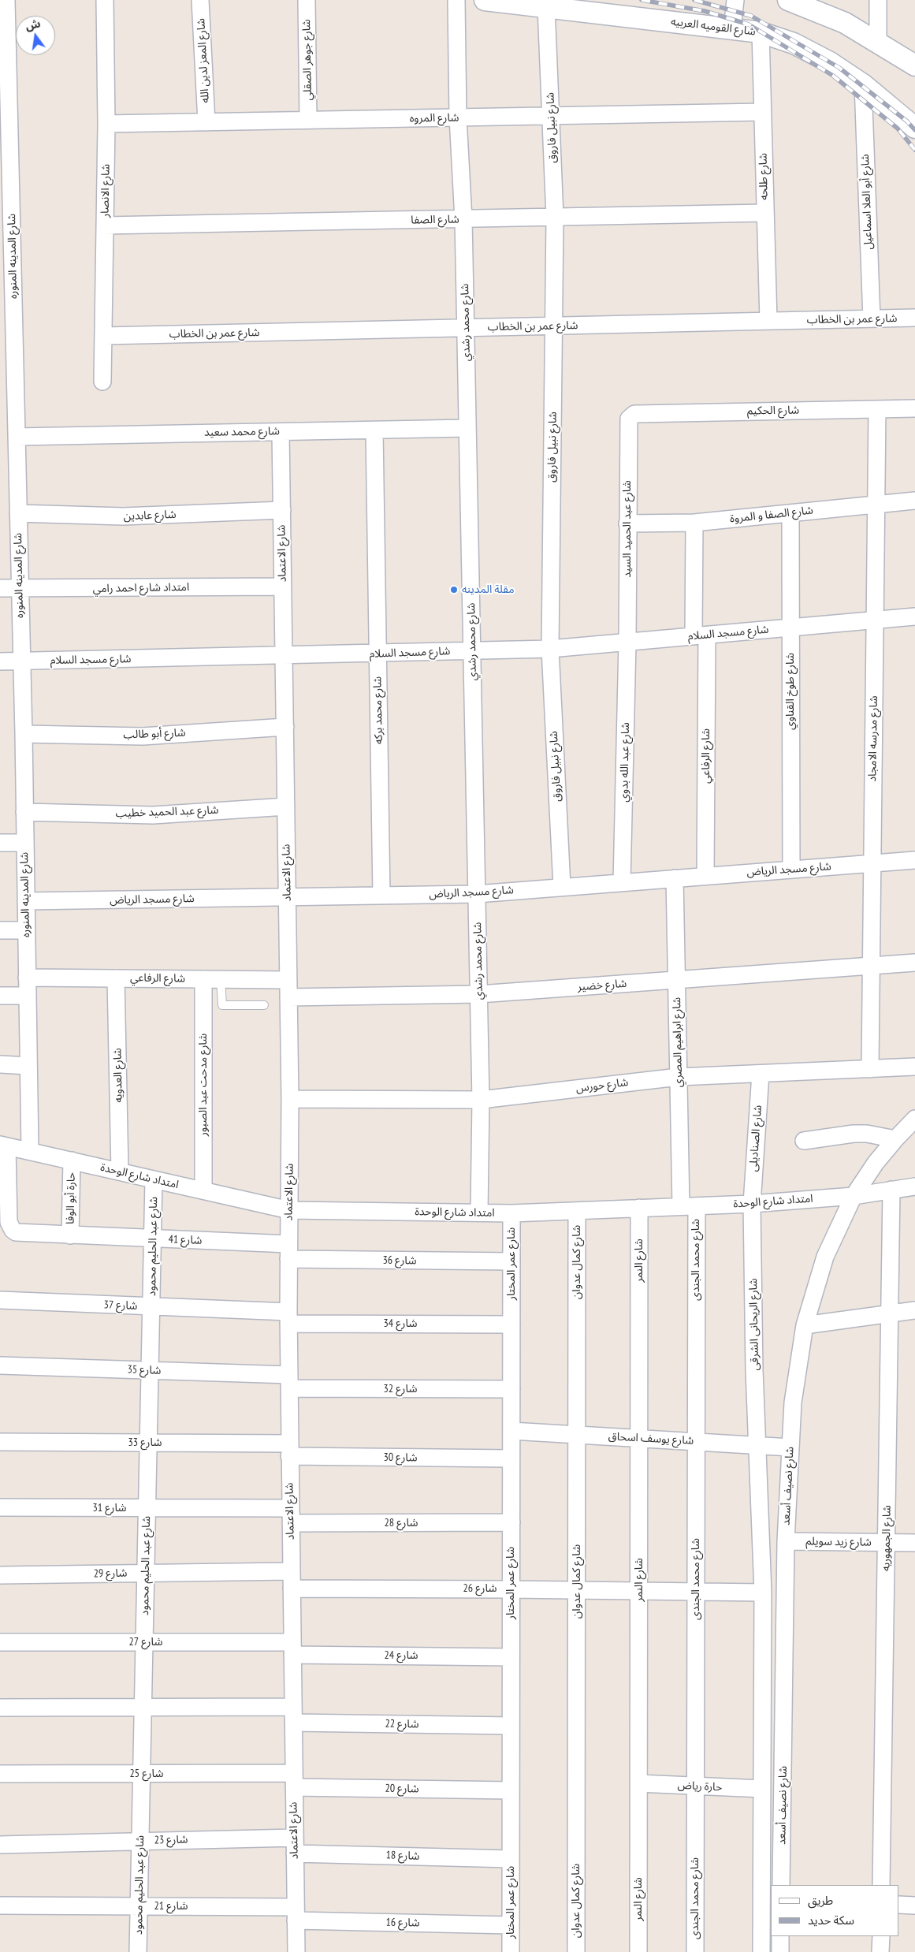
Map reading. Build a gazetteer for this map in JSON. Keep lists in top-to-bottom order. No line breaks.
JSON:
{"streets":{"street":["شارع القوميه العربيه","شارع جوهر الصقلي","شارع المعز لدين الله","شارع المروه","شارع نبيل فاروق","شارع طلحه","شارع الانصار","شارع أبو العلا اسماعيل","شارع الصفا","شارع المدينه المنوره","شارع عمر بن الخطاب","شارع محمد رشدي","شارع الحكيم","شارع محمد سعيد","شارع الصفا و المروة","شارع عابدين","شارع عبد الحميد السيد","شارع الاعتماد","امتداد شارع احمد رامي","شارع مسجد السلام","شارع طوخ القناوي","شارع محمد بركه","شارع أبو طالب","شارع مدرسه الامجاد","شارع الرفاعي","شارع عبد الله بدوي","شارع عبد الحميد خطيب","شارع مسجد الرياض","شارع خضير","شارع ابراهيم المصري","شارع العدويه","شارع مدحت عبد الصبور","شارع حورس","شارع الصناديلى","امتداد شارع الوحدة","حارة أبو الوفا","شارع 41","شارع عبد الحليم محمود","شارع محمد الجندى","شارع 36","شارع النمر","شارع كمال عدوان","شارع عمر المختار","شارع 37","شارع 34","شارع الريحانى الشرقى","شارع 35","شارع 32","شارع يوسف اسحاق","شارع 33","شارع 30","شارع نصيف أسعد","شارع 31","شارع 28","شارع الجمهوريه","شارع زيد سويلم","شارع 29","شارع 26","شارع 27","شارع 24","شارع 22","شارع 25","حارة رياض","شارع 20","شارع 23","شارع 18","شارع 21","شارع 16"]},"crossings":[["شارع القوميه العربيه","شارع نبيل فاروق"],["شارع القوميه العربيه","شارع طلحه"],["شارع القوميه العربيه","شارع أبو العلا اسماعيل"],["شارع جوهر الصقلي","شارع المروه"],["شارع المعز لدين الله","شارع المروه"],["شارع المروه","شارع نبيل فاروق"],["شارع المروه","شارع طلحه"],["شارع المروه","شارع الانصار"],["شارع المروه","شارع محمد رشدي"],["شارع نبيل فاروق","شارع الصفا"],["شارع نبيل فاروق","شارع عمر بن الخطاب"],["شارع نبيل فاروق","شارع مسجد السلام"],["شارع نبيل فاروق","شارع مسجد الرياض"],["شارع طلحه","شارع الصفا"],["شارع طلحه","شارع عمر بن الخطاب"],["شارع الانصار","شارع الصفا"],["شارع الانصار","شارع عمر بن الخطاب"],["شارع أبو العلا اسماعيل","شارع عمر بن الخطاب"],["شارع الصفا","شارع محمد رشدي"],["شارع المدينه المنوره","شارع محمد سعيد"],["شارع المدينه المنوره","شارع عابدين"],["شارع المدينه المنوره","امتداد شارع احمد رامي"],["شارع المدينه المنوره","شارع مسجد السلام"],["شارع المدينه المنوره","شارع أبو طالب"],["شارع المدينه المنوره","شارع الرفاعي"],["شارع المدينه المنوره","شارع عبد الحميد خطيب"],["شارع المدينه المنوره","شارع مسجد الرياض"],["شارع المدينه المنوره","امتداد شارع الوحدة"],["شارع عمر بن الخطاب","شارع محمد رشدي"],["شارع محمد رشدي","شارع محمد سعيد"],["شارع محمد رشدي","شارع مسجد السلام"],["شارع محمد رشدي","شارع مسجد الرياض"],["شارع محمد رشدي","شارع خضير"],["شارع محمد رشدي","شارع حورس"],["شارع محمد رشدي","امتداد شارع الوحدة"],["شارع الحكيم","شارع عبد الحميد السيد"],["شارع الحكيم","شارع مدرسه الامجاد"],["شارع محمد سعيد","شارع الاعتماد"],["شارع محمد سعيد","شارع محمد بركه"],["شارع الصفا و المروة","شارع عبد الحميد السيد"],["شارع الصفا و المروة","شارع طوخ القناوي"],["شارع الصفا و المروة","شارع مدرسه الامجاد"],["شارع الصفا و المروة","شارع الرفاعي"],["شارع عابدين","شارع الاعتماد"],["شارع عبد الحميد السيد","شارع مسجد السلام"],["شارع عبد الحميد السيد","شارع عبد الله بدوي"],["شارع الاعتماد","امتداد شارع احمد رامي"],["شارع الاعتماد","شارع مسجد السلام"],["شارع الاعتماد","شارع أبو طالب"],["شارع الاعتماد","شارع الرفاعي"],["شارع الاعتماد","شارع عبد الحميد خطيب"],["شارع الاعتماد","شارع مسجد الرياض"],["شارع الاعتماد","شارع خضير"],["شارع الاعتماد","شارع حورس"],["شارع الاعتماد","امتداد شارع الوحدة"],["شارع الاعتماد","شارع 41"],["شارع الاعتماد","شارع 36"],["شارع الاعتماد","شارع 37"],["شارع الاعتماد","شارع 34"],["شارع الاعتماد","شارع 35"],["شارع الاعتماد","شارع 32"],["شارع الاعتماد","شارع 33"],["شارع الاعتماد","شارع 30"],["شارع الاعتماد","شارع 31"],["شارع الاعتماد","شارع 28"],["شارع الاعتماد","شارع 29"],["شارع الاعتماد","شارع 26"],["شارع الاعتماد","شارع 27"],["شارع الاعتماد","شارع 24"],["شارع الاعتماد","شارع 22"],["شارع الاعتماد","شارع 25"],["شارع الاعتماد","شارع 20"],["شارع الاعتماد","شارع 23"],["شارع الاعتماد","شارع 18"],["شارع الاعتماد","شارع 21"],["شارع الاعتماد","شارع 16"],["شارع مسجد السلام","شارع طوخ القناوي"],["شارع مسجد السلام","شارع محمد بركه"],["شارع مسجد السلام","شارع مدرسه الامجاد"],["شارع مسجد السلام","شارع الرفاعي"],["شارع مسجد السلام","شارع عبد الله بدوي"],["شارع طوخ القناوي","شارع مسجد الرياض"],["شارع محمد بركه","شارع مسجد الرياض"],["شارع مدرسه الامجاد","شارع مسجد الرياض"],["شارع مدرسه الامجاد","شارع خضير"],["شارع مدرسه الامجاد","شارع حورس"],["شارع الرفاعي","شارع مسجد الرياض"],["شارع الرفاعي","شارع العدويه"],["شارع الرفاعي","شارع مدحت عبد الصبور"],["شارع عبد الله بدوي","شارع مسجد الرياض"],["شارع مسجد الرياض","شارع ابراهيم المصري"],["شارع خضير","شارع ابراهيم المصري"],["شارع ابراهيم المصري","شارع حورس"],["شارع ابراهيم المصري","امتداد شارع الوحدة"],["شارع ابراهيم المصري","شارع محمد الجندى"],["شارع العدويه","امتداد شارع الوحدة"],["شارع مدحت عبد الصبور","امتداد شارع الوحدة"],["شارع حورس","شارع الصناديلى"],["شارع الصناديلى","امتداد شارع الوحدة"],["شارع الصناديلى","شارع الريحانى الشرقى"],["امتداد شارع الوحدة","حارة أبو الوفا"],["امتداد شارع الوحدة","شارع 41"],["امتداد شارع الوحدة","شارع عبد الحليم محمود"],["امتداد شارع الوحدة","شارع محمد الجندى"],["امتداد شارع الوحدة","شارع النمر"],["امتداد شارع الوحدة","شارع كمال عدوان"],["امتداد شارع الوحدة","شارع عمر المختار"],["امتداد شارع الوحدة","شارع الريحانى الشرقى"],["امتداد شارع الوحدة","شارع نصيف أسعد"],["امتداد شارع الوحدة","شارع الجمهوريه"],["حارة أبو الوفا","شارع 41"],["شارع 41","شارع عبد الحليم محمود"],["شارع 41","شارع 36"],["شارع عبد الحليم محمود","شارع 37"],["شارع عبد الحليم محمود","شارع 35"],["شارع عبد الحليم محمود","شارع 33"],["شارع عبد الحليم محمود","شارع 31"],["شارع عبد الحليم محمود","شارع 29"],["شارع عبد الحليم محمود","شارع 27"],["شارع عبد الحليم محمود","شارع 22"],["شارع عبد الحليم محمود","شارع 25"],["شارع عبد الحليم محمود","شارع 23"],["شارع عبد الحليم محمود","شارع 21"],["شارع محمد الجندى","شارع يوسف اسحاق"],["شارع محمد الجندى","شارع 26"],["شارع محمد الجندى","حارة رياض"],["شارع 36","شارع عمر المختار"],["شارع النمر","شارع يوسف اسحاق"],["شارع النمر","شارع 26"],["شارع النمر","حارة رياض"],["شارع كمال عدوان","شارع يوسف اسحاق"],["شارع كمال عدوان","شارع 26"],["شارع عمر المختار","شارع 34"],["شارع عمر المختار","شارع 32"],["شارع عمر المختار","شارع يوسف اسحاق"],["شارع عمر المختار","شارع 30"],["شارع عمر المختار","شارع 28"],["شارع عمر المختار","شارع 26"],["شارع عمر المختار","شارع 24"],["شارع عمر المختار","شارع 22"],["شارع عمر المختار","شارع 20"],["شارع عمر المختار","شارع 18"],["شارع عمر المختار","شارع 16"],["شارع 37","شارع 34"],["شارع الريحانى الشرقى","شارع يوسف اسحاق"],["شارع الريحانى الشرقى","شارع نصيف أسعد"],["شارع 35","شارع 32"],["شارع يوسف اسحاق","شارع نصيف أسعد"],["شارع 33","شارع 30"],["شارع نصيف أسعد","شارع زيد سويلم"],["شارع نصيف أسعد","شارع 26"],["شارع نصيف أسعد","حارة رياض"],["شارع 31","شارع 28"],["شارع الجمهوريه","شارع زيد سويلم"],["شارع 27","شارع 24"],["شارع 25","شارع 20"],["شارع 23","شارع 18"],["شارع 21","شارع 16"]],"places":["مقلة المدينه"],"legend":["طريق","سكة حديد"],"north":"top"}
